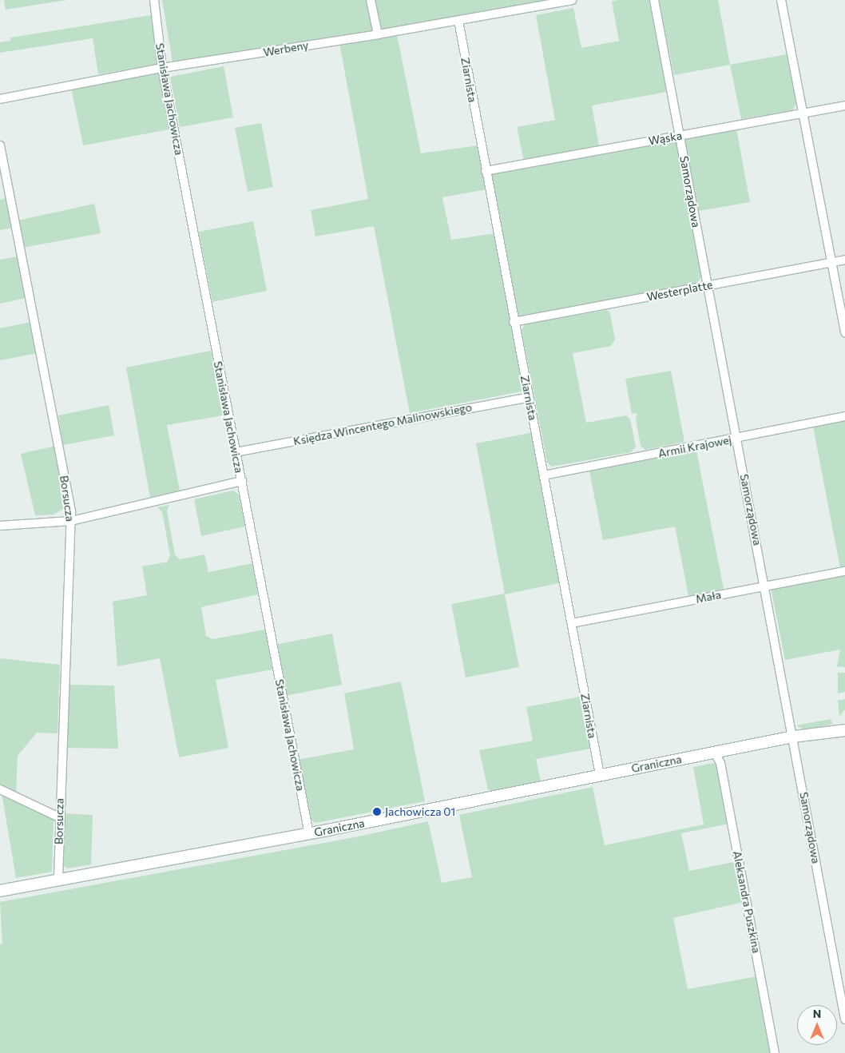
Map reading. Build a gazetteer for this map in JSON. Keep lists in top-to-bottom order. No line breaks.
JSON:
{"streets":{"street":["Werbeny","Ziarnista","Stanisława Jachowicza","Wąska","Samorządowa","Westerplatte","Księdza Wincentego Malinowskiego","Armii Krajowej","Borsucza","Mała","Graniczna","Aleksandra Puszkina"]},"crossings":[["Werbeny","Ziarnista"],["Werbeny","Stanisława Jachowicza"],["Ziarnista","Wąska"],["Ziarnista","Westerplatte"],["Ziarnista","Księdza Wincentego Malinowskiego"],["Ziarnista","Armii Krajowej"],["Ziarnista","Mała"],["Ziarnista","Graniczna"],["Stanisława Jachowicza","Księdza Wincentego Malinowskiego"],["Stanisława Jachowicza","Graniczna"],["Wąska","Samorządowa"],["Samorządowa","Westerplatte"],["Samorządowa","Armii Krajowej"],["Samorządowa","Mała"],["Samorządowa","Graniczna"],["Borsucza","Graniczna"],["Graniczna","Aleksandra Puszkina"]],"places":["Jachowicza 01"],"north":"top"}
